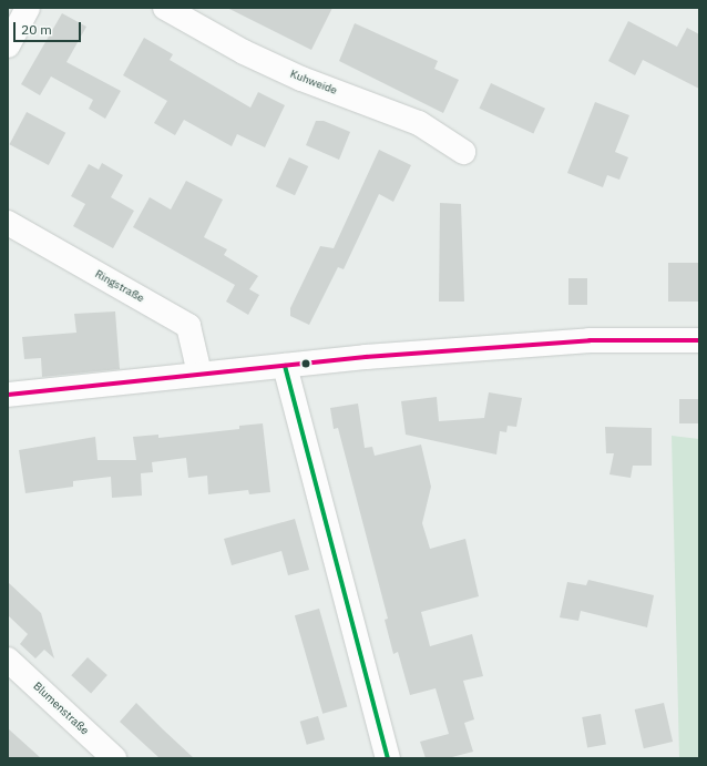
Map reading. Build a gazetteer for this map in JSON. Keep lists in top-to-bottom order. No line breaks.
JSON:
{"streets":{"street":["Kuhweide","Ringstraße","Blumenstraße"]},"scale_bar":"20 m"}
